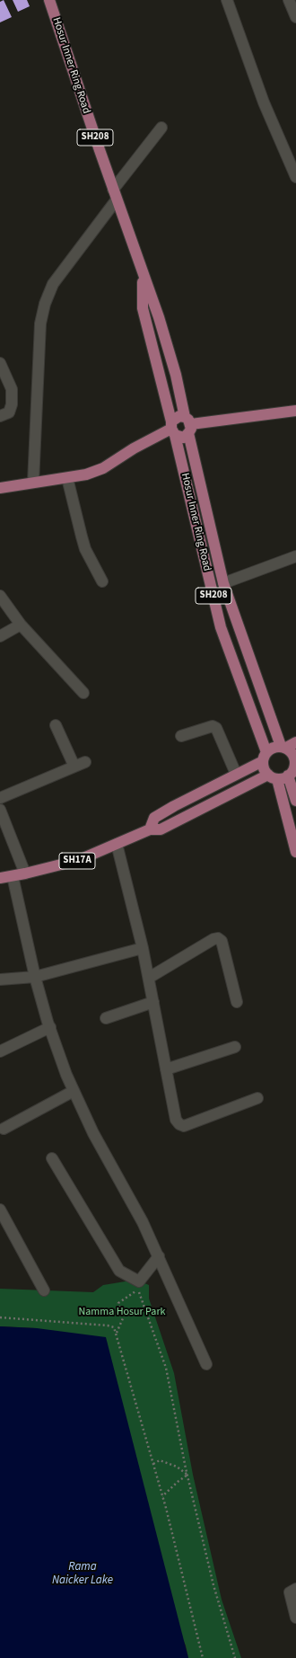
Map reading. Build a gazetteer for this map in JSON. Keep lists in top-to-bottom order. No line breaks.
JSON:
{"streets":{"main road":["Hosur Inner Ring Road","SH208","SH17A"]},"crossings":[["Hosur Inner Ring Road","SH17A"]],"water":["Rama Naicker Lake"],"parks":["Namma Hosur Park"]}
